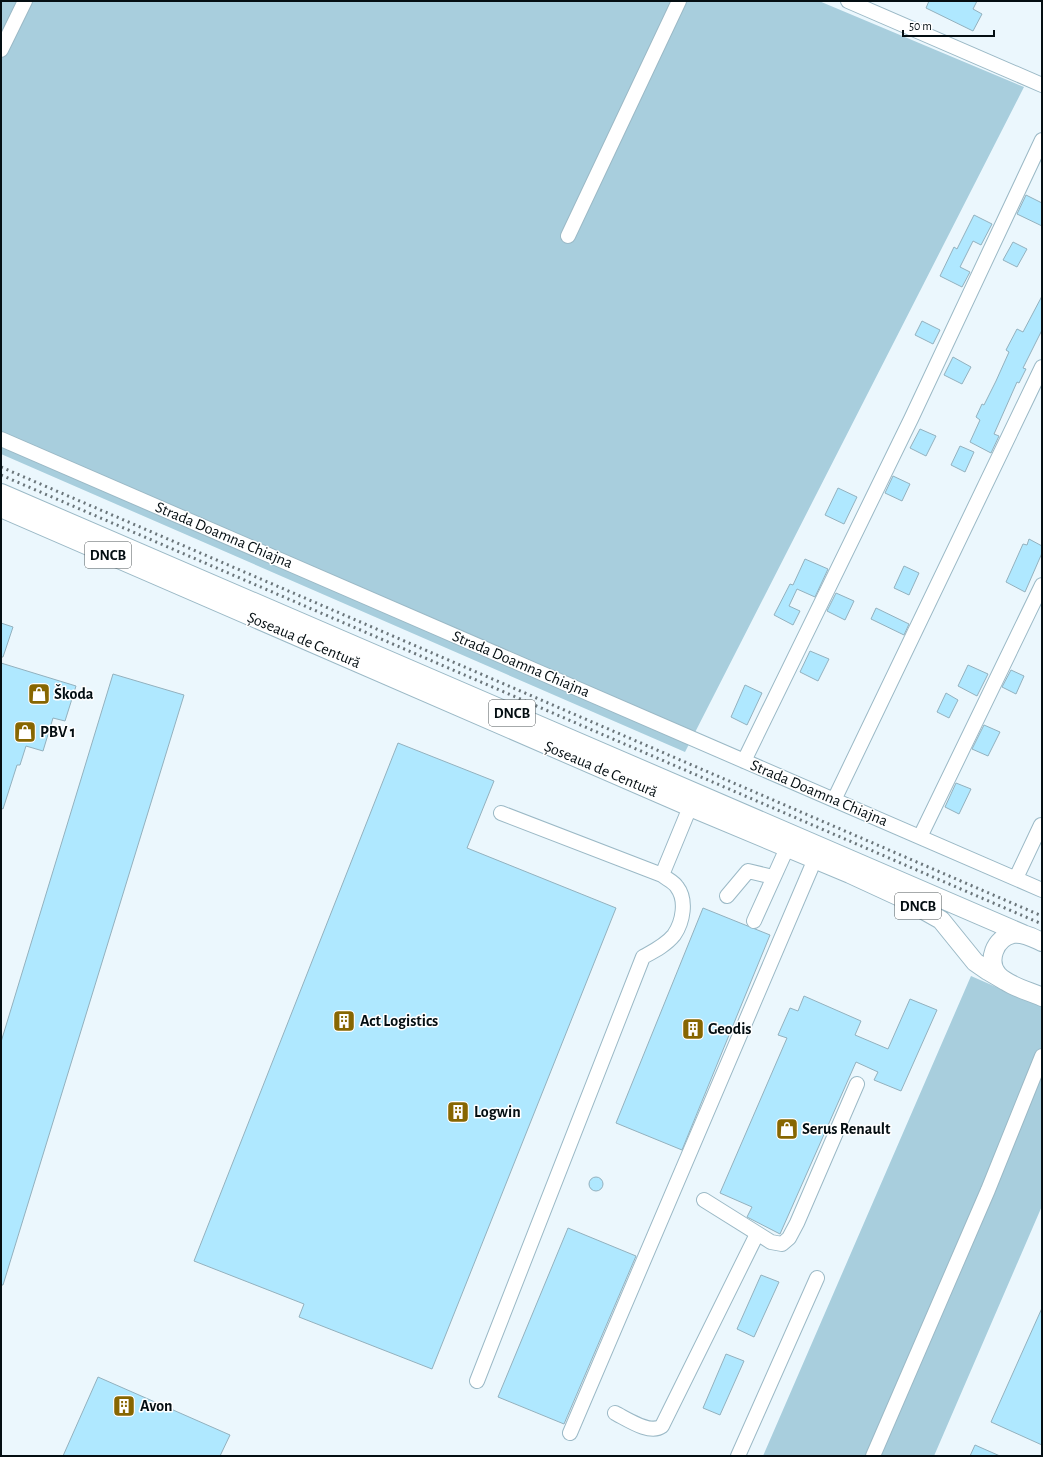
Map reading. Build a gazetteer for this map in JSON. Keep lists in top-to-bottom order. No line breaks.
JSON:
{"streets":{"main road":["DNCB","Șoseaua de Centură"],"street":["Strada Doamna Chiajna"]},"crossings":[["DNCB","Șoseaua de Centură"]],"places":{"shop":["Škoda","PBV 1","Serus Renault"],"building":["Act Logistics","Geodis","Logwin","Avon"]},"scale_bar":"50 m"}
